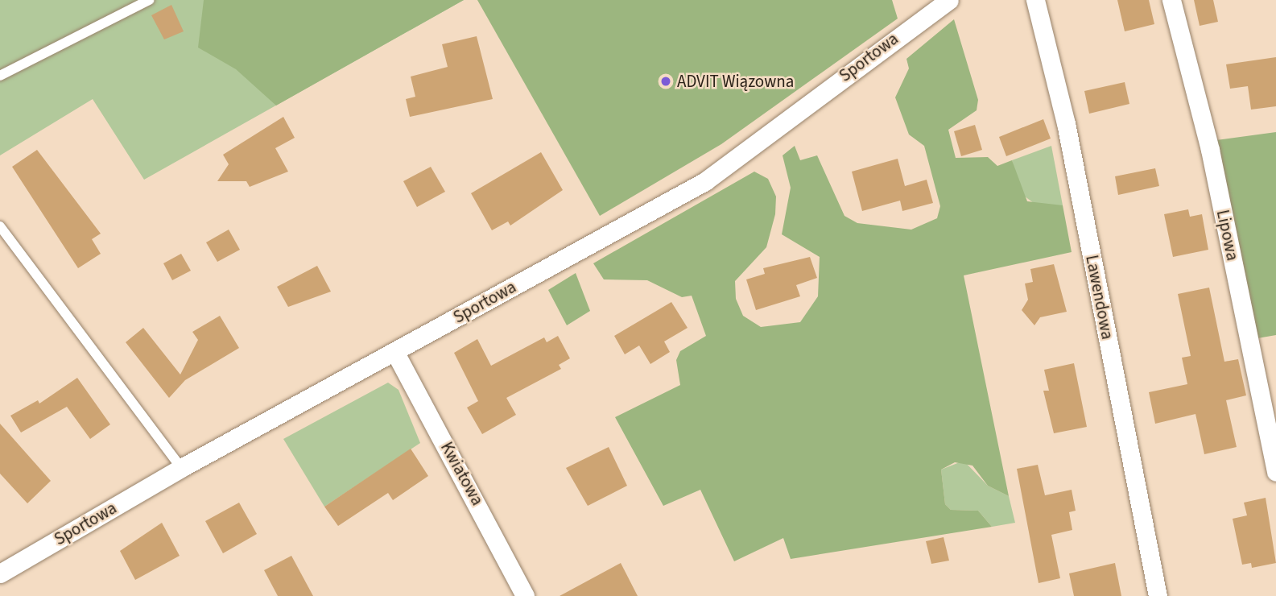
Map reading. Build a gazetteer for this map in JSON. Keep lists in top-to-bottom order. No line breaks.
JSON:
{"streets":{"street":["Sportowa","Lipowa","Lawendowa","Kwiatowa"]},"crossings":[["Sportowa","Kwiatowa"]],"places":["ADVIT Wiązowna"]}
